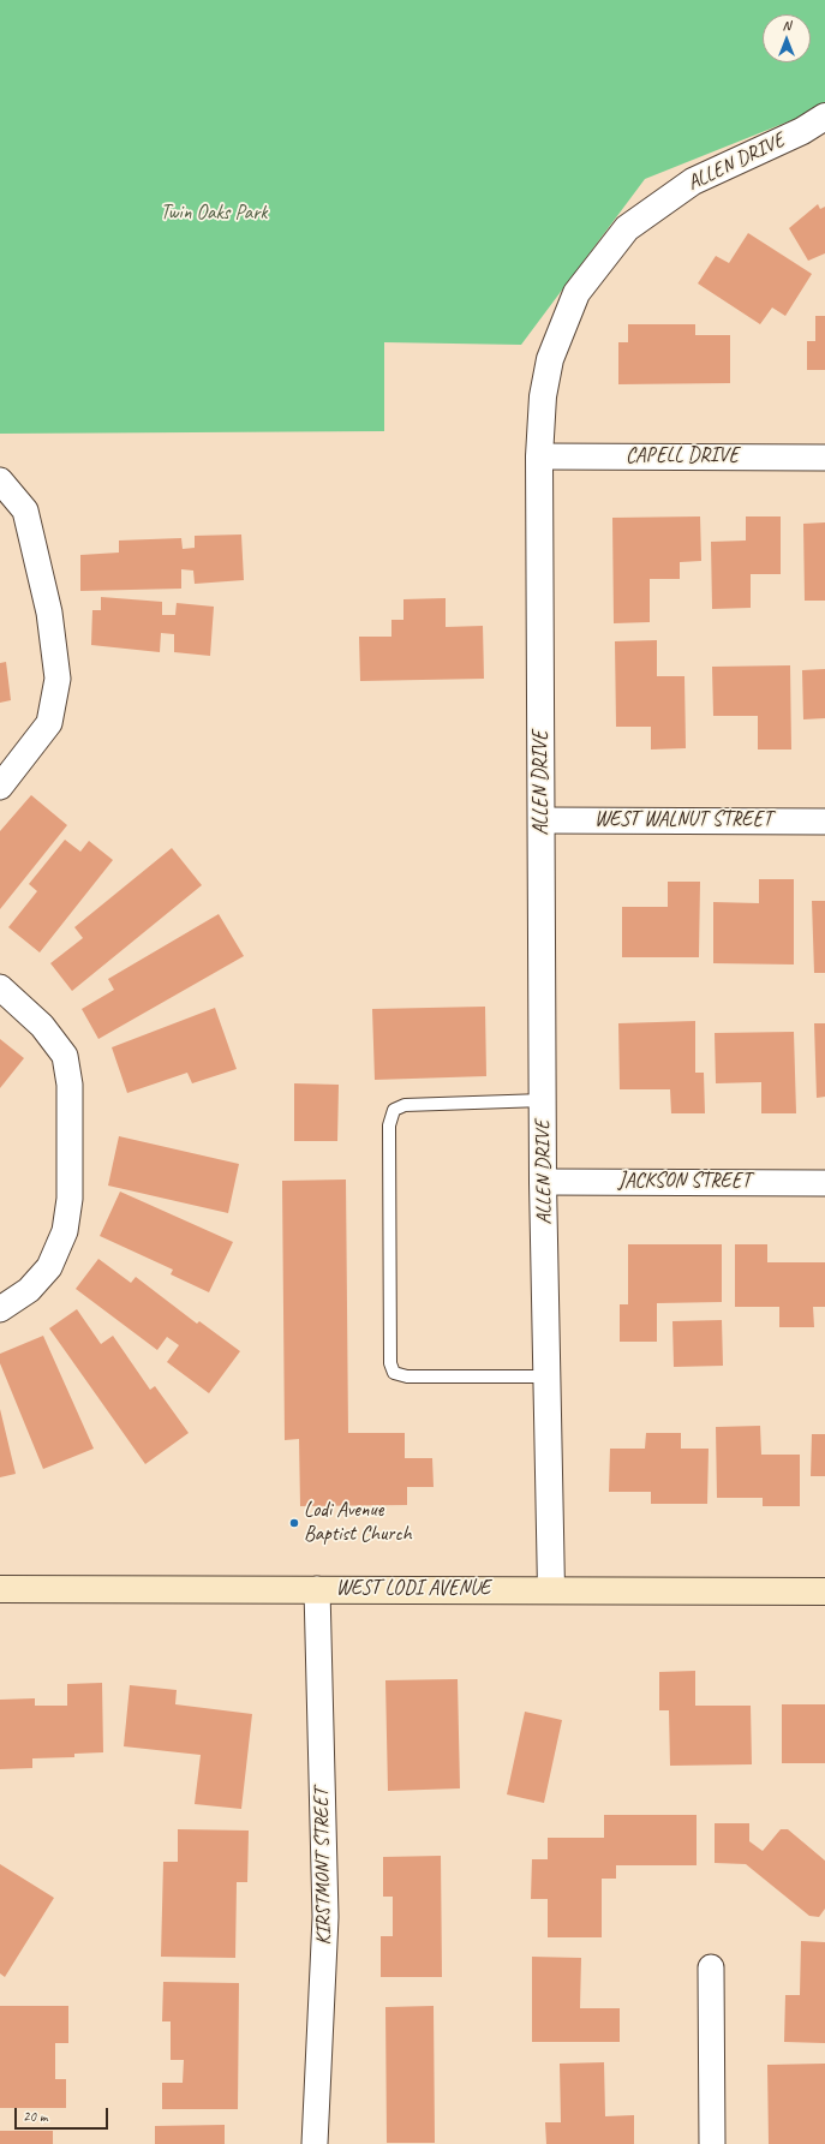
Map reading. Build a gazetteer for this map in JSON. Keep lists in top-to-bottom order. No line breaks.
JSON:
{"streets":{"main road":["WEST LODI AVENUE"],"street":["ALLEN DRIVE","CAPELL DRIVE","WEST WALNUT STREET","JACKSON STREET","KIRSTMONT STREET"]},"crossings":[["ALLEN DRIVE","CAPELL DRIVE"],["ALLEN DRIVE","WEST WALNUT STREET"],["ALLEN DRIVE","JACKSON STREET"],["ALLEN DRIVE","WEST LODI AVENUE"],["WEST LODI AVENUE","KIRSTMONT STREET"]],"parks":["Twin Oaks Park"],"places":["Lodi Avenue Baptist Church"],"scale_bar":"20 m","north":"top"}
